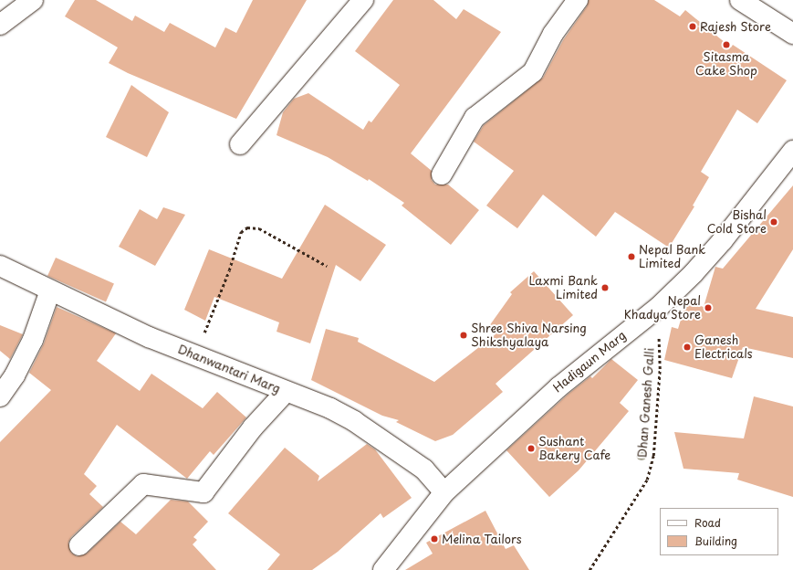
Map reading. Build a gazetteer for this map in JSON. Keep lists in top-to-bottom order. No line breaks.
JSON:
{"streets":{"street":["Hadigaun Marg","Dhanwantari Marg"],"path":["Dhan Ganesh Galli"]},"crossings":[["Hadigaun Marg","Dhanwantari Marg"],["Hadigaun Marg","Dhan Ganesh Galli"]],"places":["Rajesh Store","Sitasma Cake Shop","Bishal Cold Store","Nepal Bank Limited","Laxmi Bank Limited","Nepal Khadya Store","Shree Shiva Narsing Shikshyalaya","Ganesh Electricals","Sushant Bakery Cafe","Melina Tailors"],"legend":["Road","Building"]}
